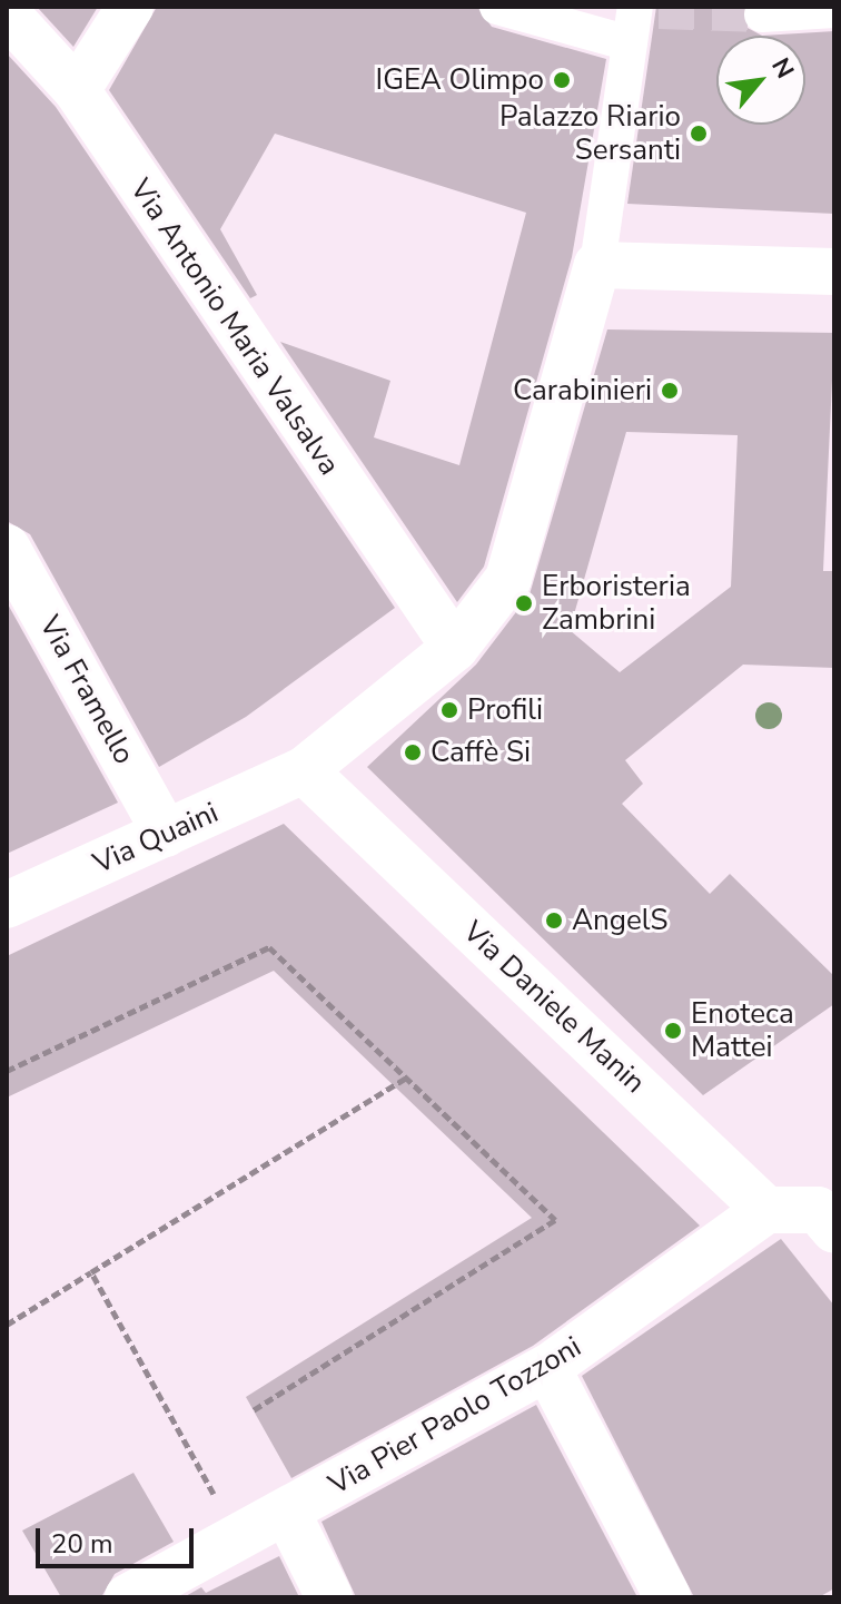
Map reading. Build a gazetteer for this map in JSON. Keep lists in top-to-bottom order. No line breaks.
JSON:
{"streets":{"street":["Via Antonio Maria Valsalva","Via Framello","Via Quaini","Via Daniele Manin","Via Pier Paolo Tozzoni"]},"crossings":[["Via Antonio Maria Valsalva","Via Quaini"],["Via Framello","Via Quaini"],["Via Quaini","Via Daniele Manin"],["Via Daniele Manin","Via Pier Paolo Tozzoni"]],"places":["IGEA Olimpo","Palazzo Riario Sersanti","Carabinieri","Erboristeria Zambrini","Profili","Caffè Si","AngelS","Enoteca Mattei"],"scale_bar":"20 m","north":"top right"}
